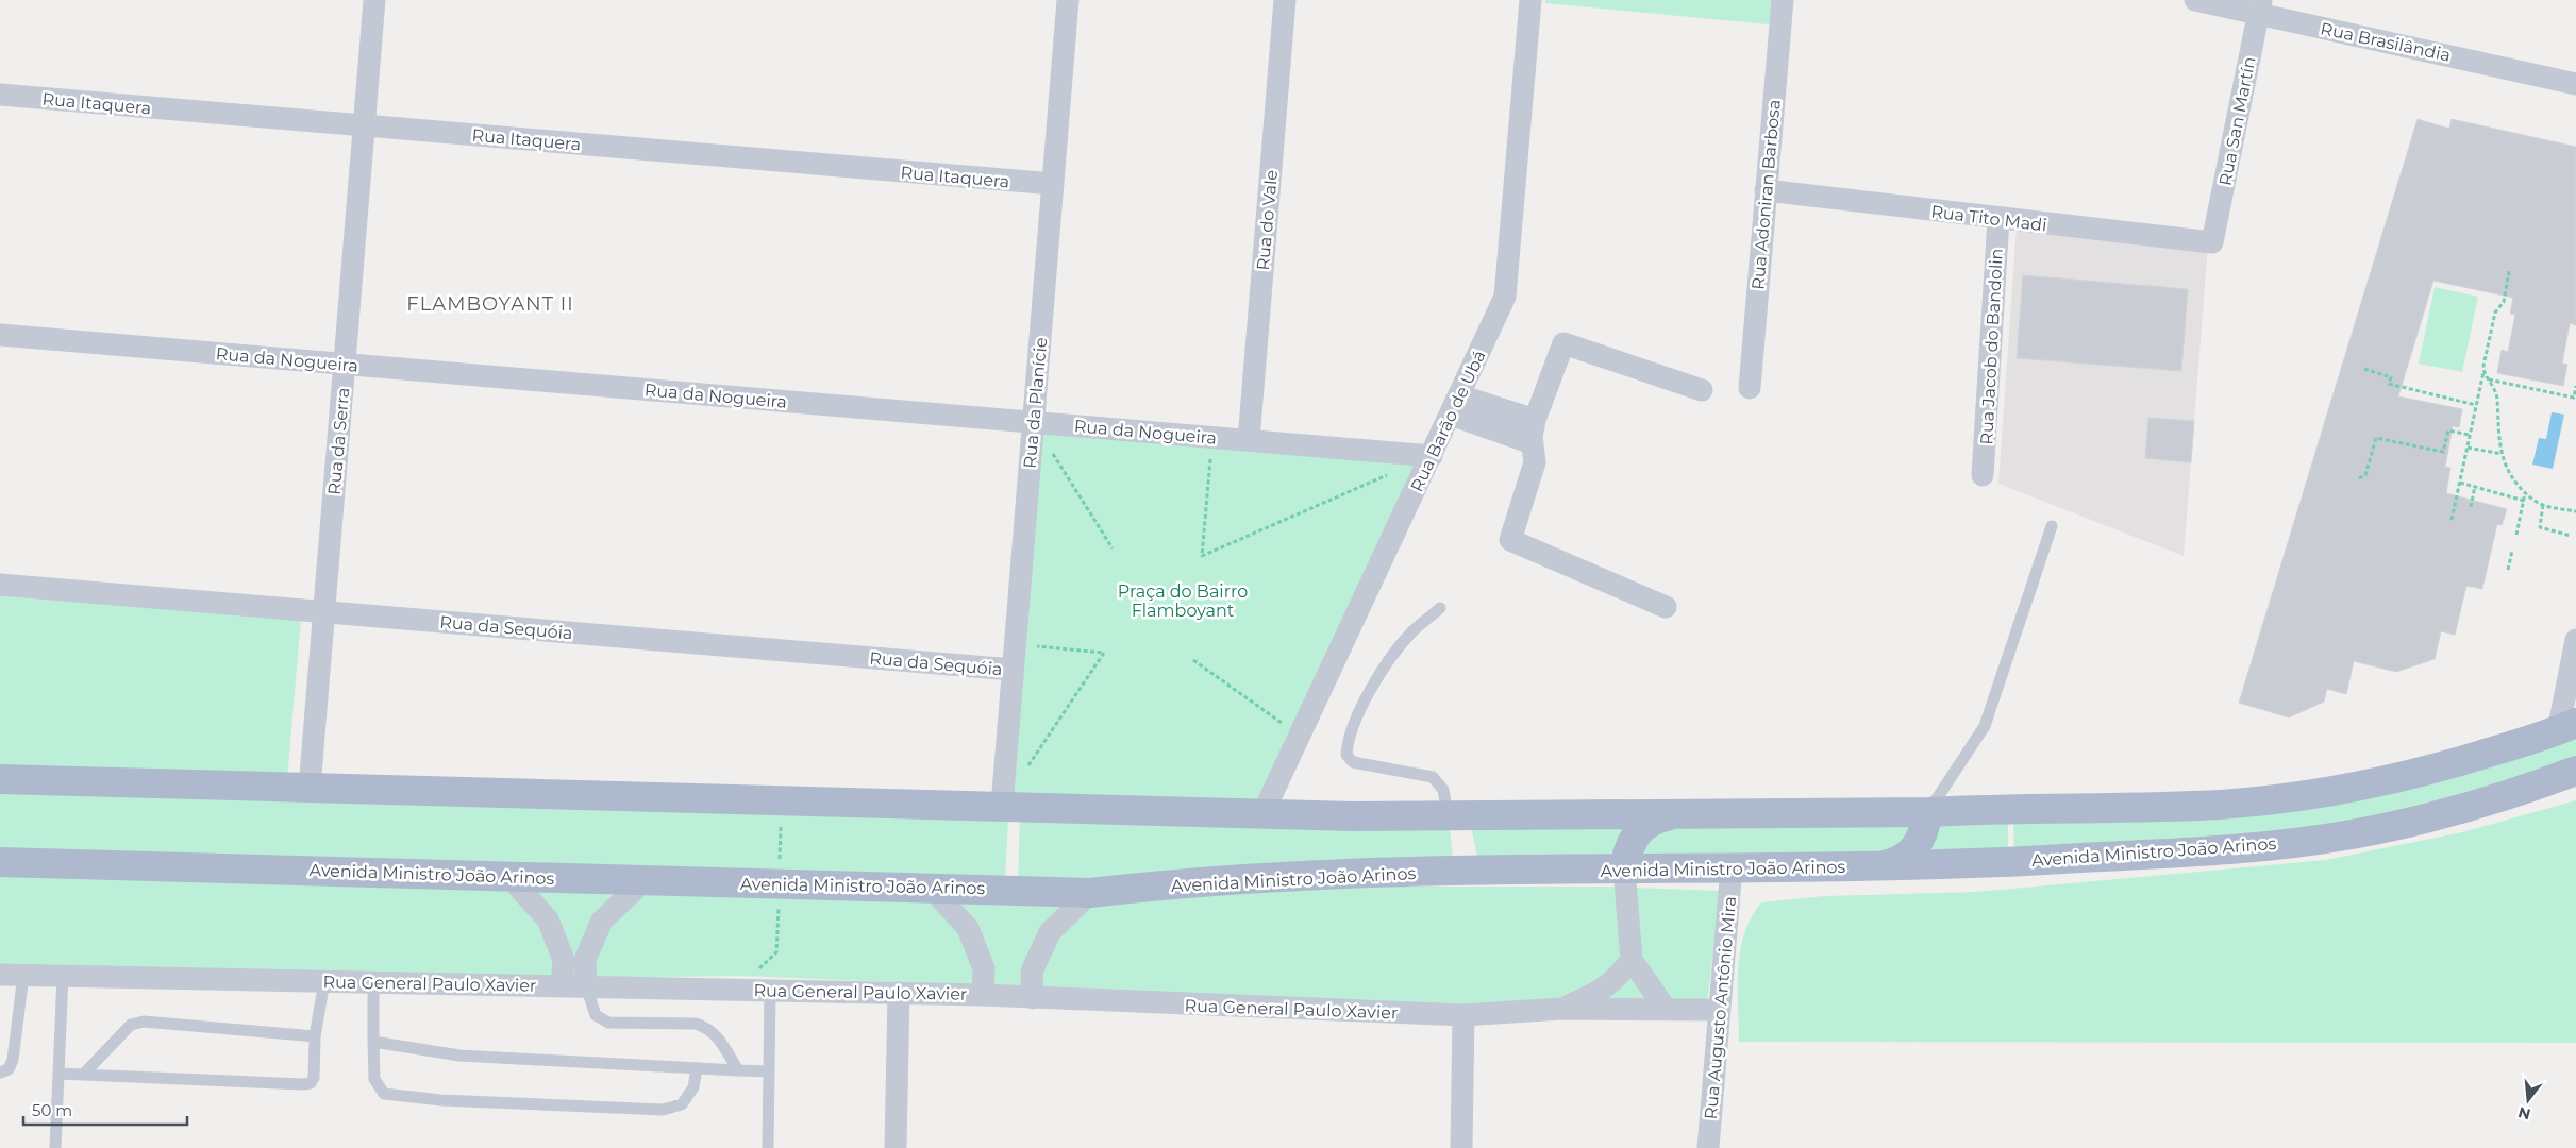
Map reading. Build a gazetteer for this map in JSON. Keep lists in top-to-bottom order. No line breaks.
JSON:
{"streets":{"main road":["Avenida Ministro João Arinos"],"street":["Rua Brasilândia","Rua Itaquera","Rua San Martín","Rua Adoniran Barbosa","Rua Tito Madi","Rua do Vale","Rua Jacob do Bandolin","Rua da Nogueira","Rua da Planície","Rua Barão de Ubá","Rua da Serra","Rua da Sequóia","Rua General Paulo Xavier","Rua Augusto Antônio Mira"]},"crossings":[["Rua Brasilândia","Rua San Martín"],["Rua Itaquera","Rua da Planície"],["Rua Itaquera","Rua da Serra"],["Rua San Martín","Rua Tito Madi"],["Rua Adoniran Barbosa","Rua Tito Madi"],["Rua Tito Madi","Rua Jacob do Bandolin"],["Rua do Vale","Rua da Nogueira"],["Rua da Nogueira","Rua da Planície"],["Rua da Nogueira","Rua Barão de Ubá"],["Rua da Nogueira","Rua da Serra"],["Rua da Planície","Rua da Sequóia"],["Rua da Serra","Rua da Sequóia"],["Avenida Ministro João Arinos","Rua Augusto Antônio Mira"],["Rua General Paulo Xavier","Rua Augusto Antônio Mira"]],"districts":["FLAMBOYANT II"],"parks":["Praça do Bairro Flamboyant"],"scale_bar":"50 m","north":"bottom"}
